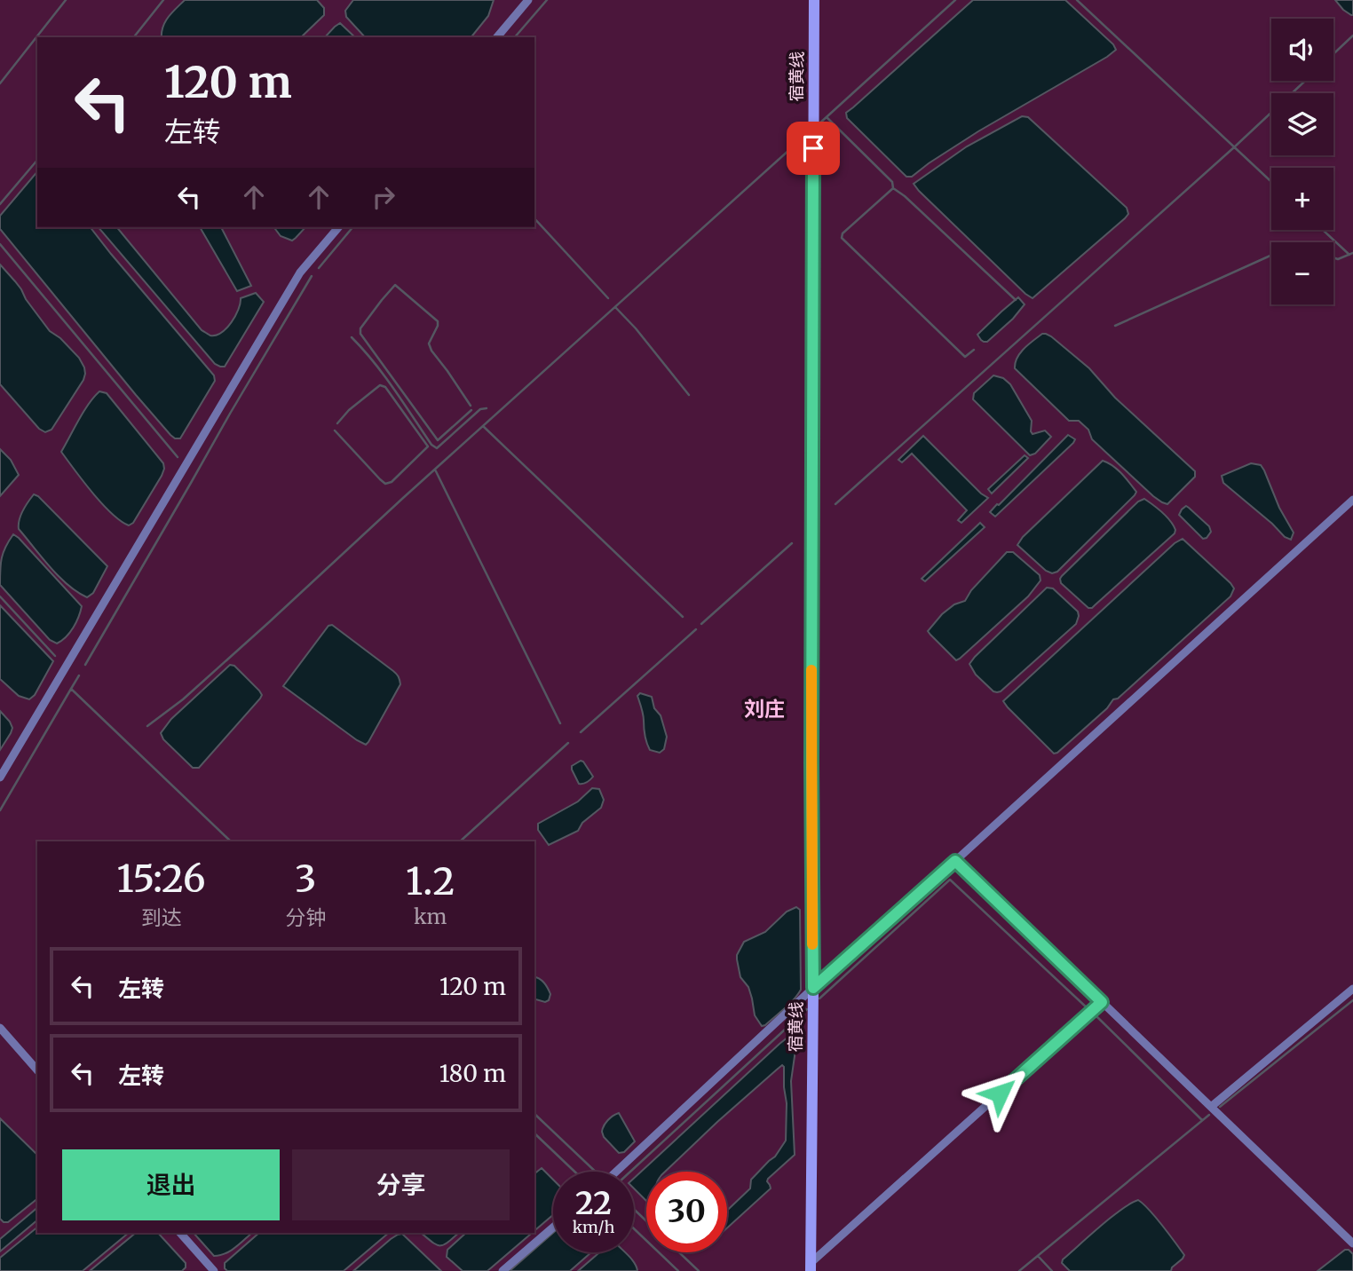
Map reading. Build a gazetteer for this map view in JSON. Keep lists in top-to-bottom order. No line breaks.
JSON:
{"streets":{"main road":["宿黄线"]},"districts":["刘庄"],"page":{"map_buttons":["+","−"],"turn":["120 m","左转"],"eta":["15:26","到达","3","分钟","1.2","km"],"list":[{"name":"左转","value":"120 m"},{"name":"左转","value":"180 m"}],"buttons":["退出","分享"],"speed":"22 km/h","limit":"30"}}
